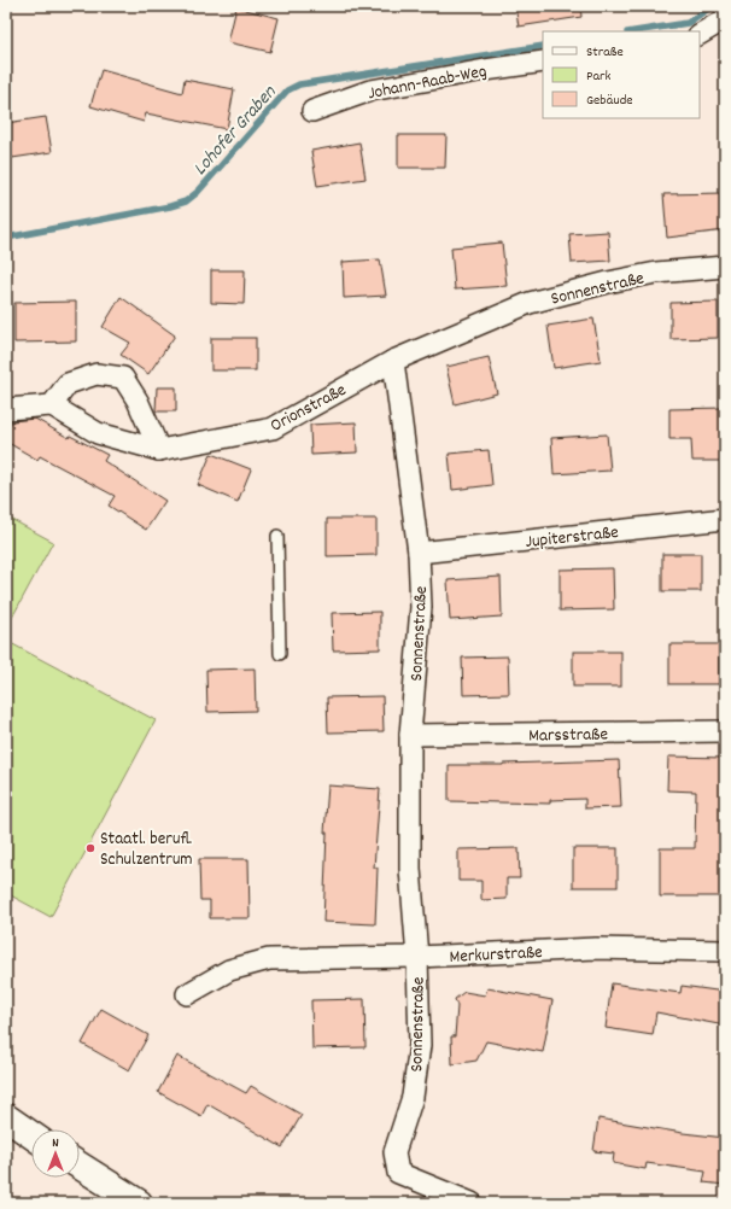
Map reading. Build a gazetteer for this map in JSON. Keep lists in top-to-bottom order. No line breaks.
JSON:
{"streets":{"street":["Johann-Raab-Weg","Sonnenstraße","Orionstraße","Jupiterstraße","Marsstraße","Merkurstraße"]},"crossings":[["Sonnenstraße","Orionstraße"],["Sonnenstraße","Jupiterstraße"],["Sonnenstraße","Marsstraße"],["Sonnenstraße","Merkurstraße"]],"water":["Lohofer Graben"],"places":["Staatl. berufl. Schulzentrum"],"legend":["Straße","Park","Gebäude"],"north":"top"}
